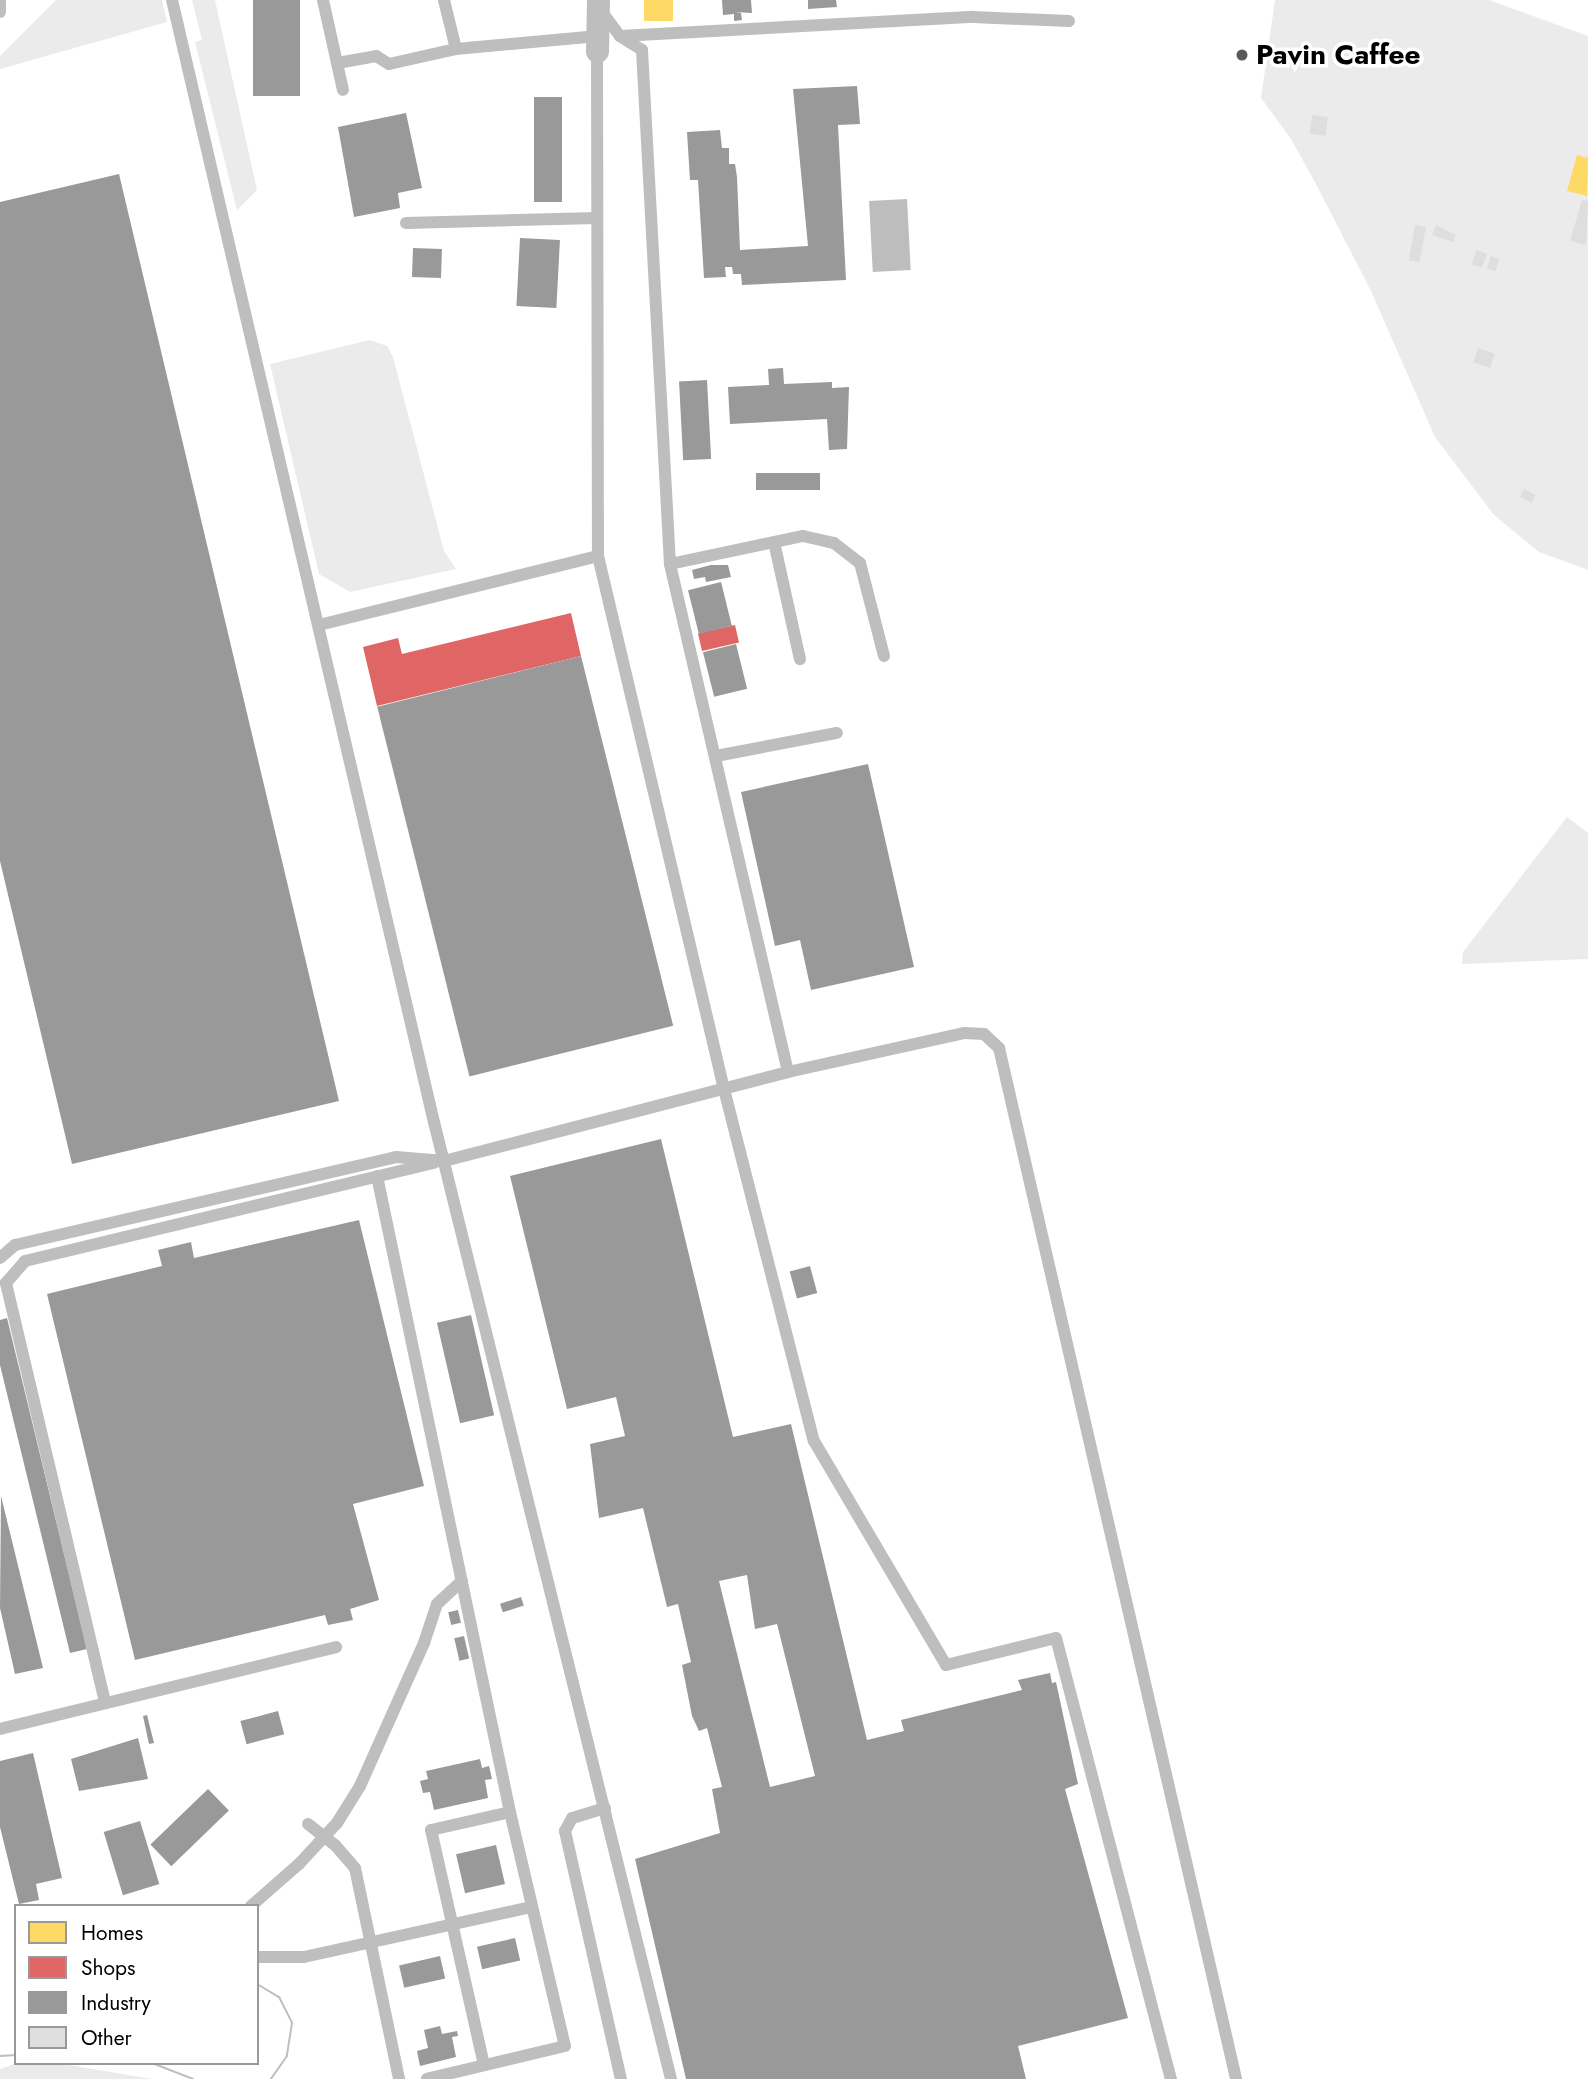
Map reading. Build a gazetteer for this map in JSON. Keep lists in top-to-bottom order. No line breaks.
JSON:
{"places":["Pavin Caffee"],"legend":["Homes","Shops","Industry","Other"]}
